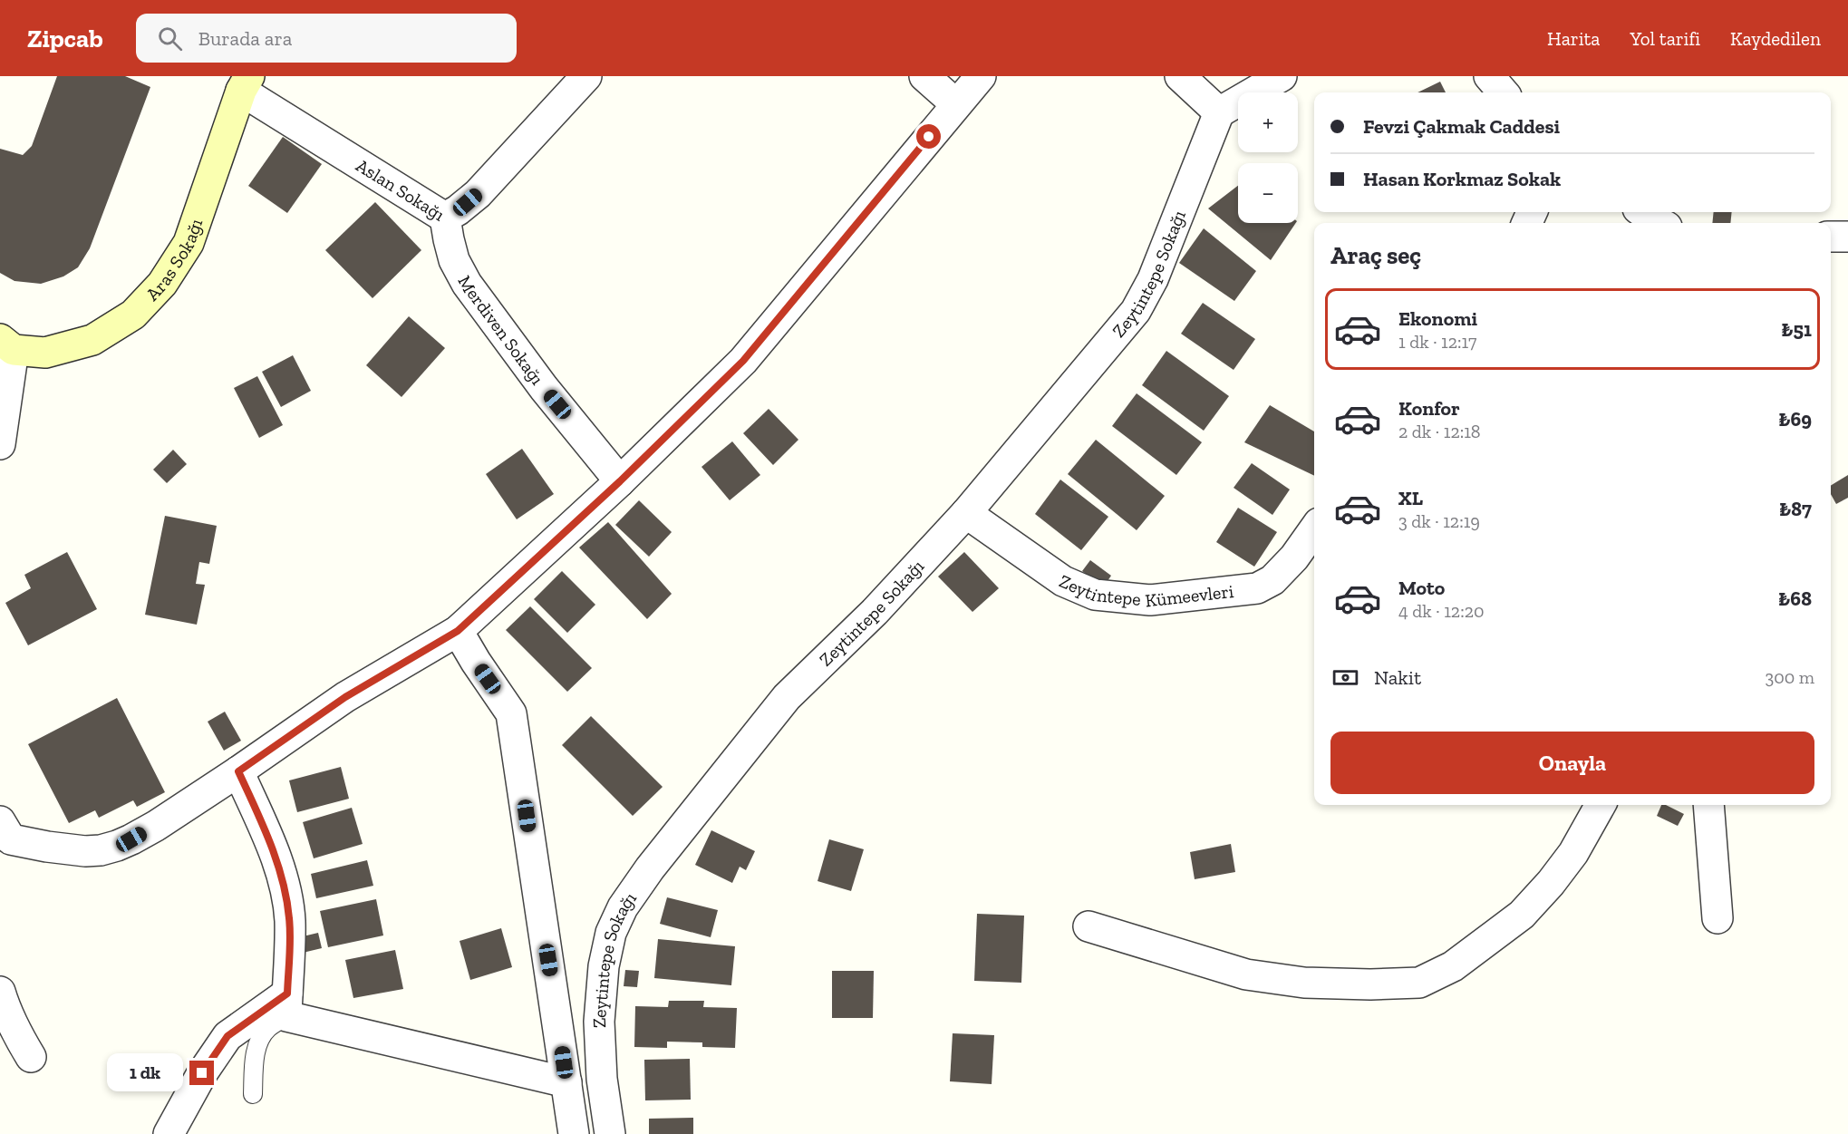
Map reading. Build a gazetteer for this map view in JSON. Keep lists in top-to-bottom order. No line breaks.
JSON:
{"streets":{"main road":["Aras Sokağı"],"street":["Aslan Sokağı","Zeytintepe Sokağı","Merdiven Sokağı","Zeytintepe Kümeevleri"]},"crossings":[["Aslan Sokağı","Aras Sokağı"],["Aslan Sokağı","Merdiven Sokağı"],["Zeytintepe Sokağı","Zeytintepe Kümeevleri"]],"page":{"header":"Zipcab","search":"Burada ara","nav":["Harita","Yol tarifi","Kaydedilen"],"map_buttons":["+","−"],"banner":["Fevzi Çakmak Caddesi","Hasan Korkmaz Sokak"],"heading":"Araç seç","list":[{"name":"Ekonomi","note":"1 dk · 12:17","value":"₺51"},{"name":"Konfor","note":"2 dk · 12:18","value":"₺69"},{"name":"XL","note":"3 dk · 12:19","value":"₺87"},{"name":"Moto","note":"4 dk · 12:20","value":"₺68"}],"pay":["Nakit","300 m"],"buttons":"Onayla","bubble":"1 dk"}}
